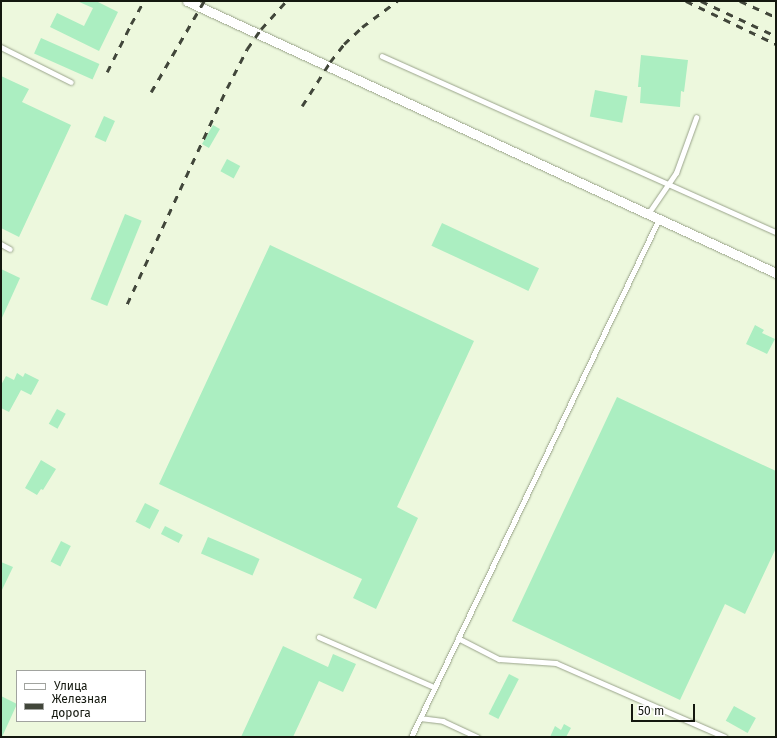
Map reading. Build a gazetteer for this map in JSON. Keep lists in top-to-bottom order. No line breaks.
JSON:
{"legend":["Улица","Железная дорога"],"scale_bar":"50 m"}
